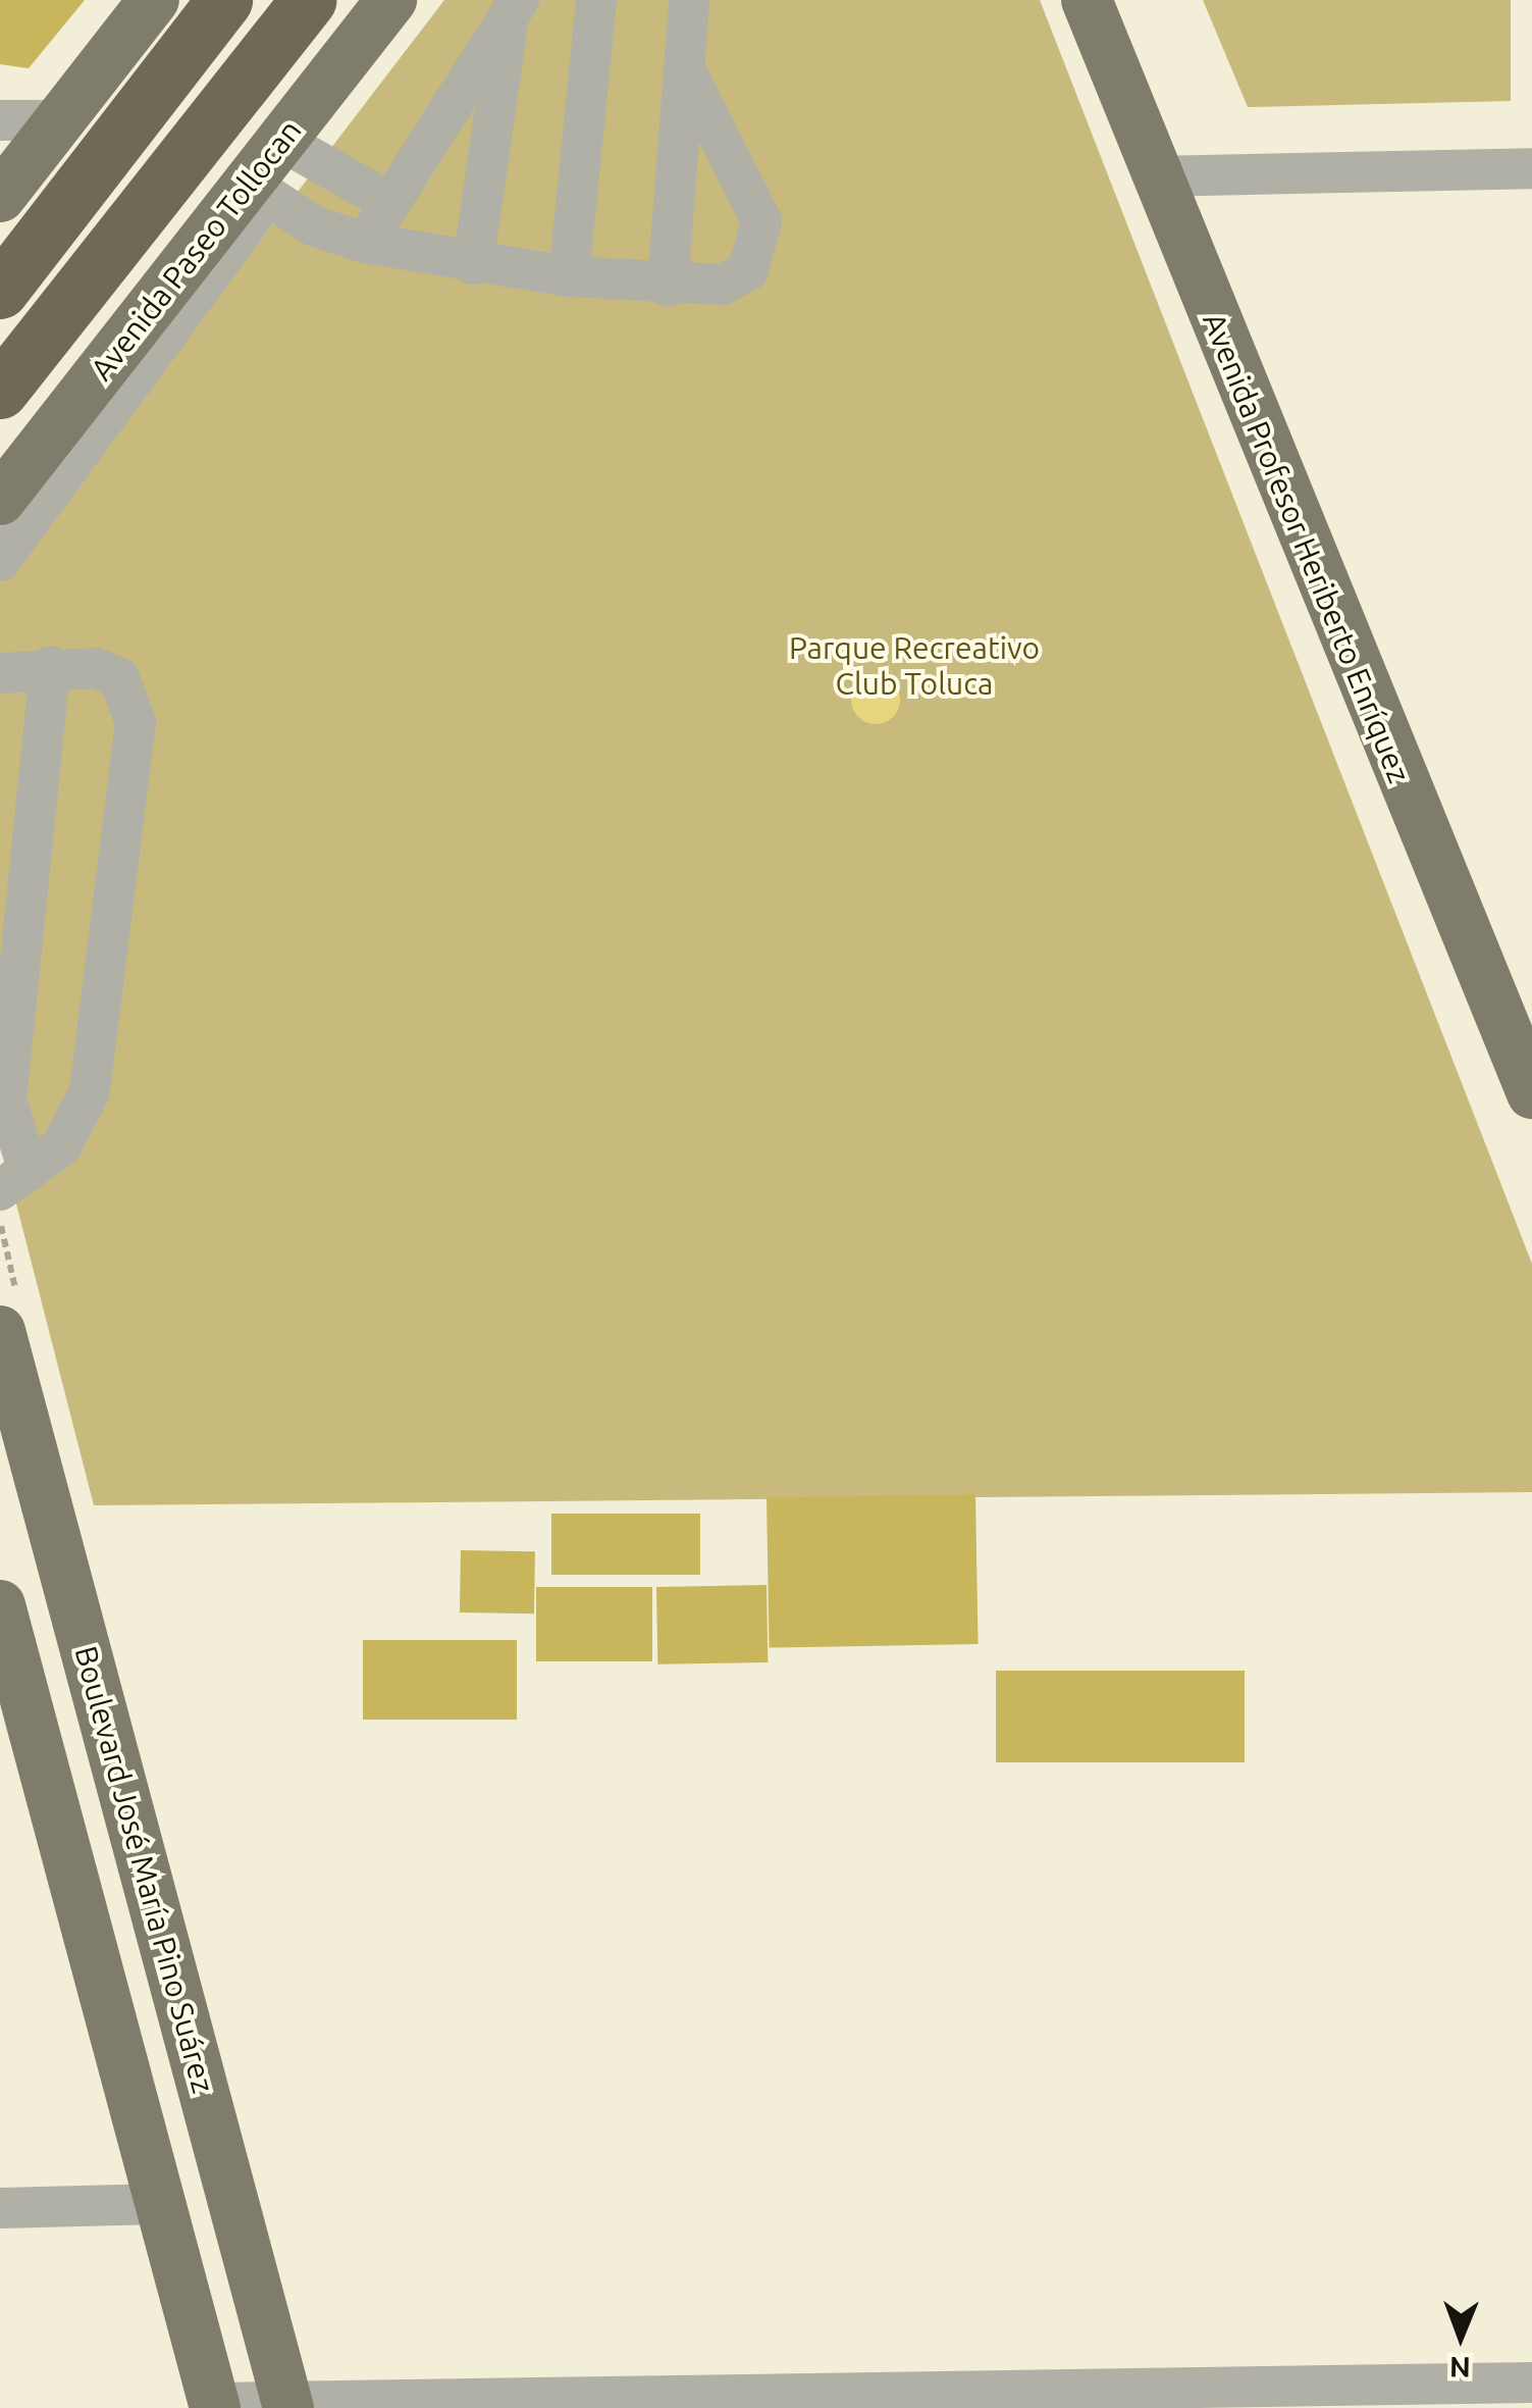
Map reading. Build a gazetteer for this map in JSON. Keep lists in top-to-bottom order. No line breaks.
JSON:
{"streets":{"main road":["Avenida Paseo Tollocan","Avenida Profesor Heriberto Enríquez","Boulevard José María Pino Suárez"]},"parks":["Parque Recreativo Club Toluca"],"north":"bottom"}
